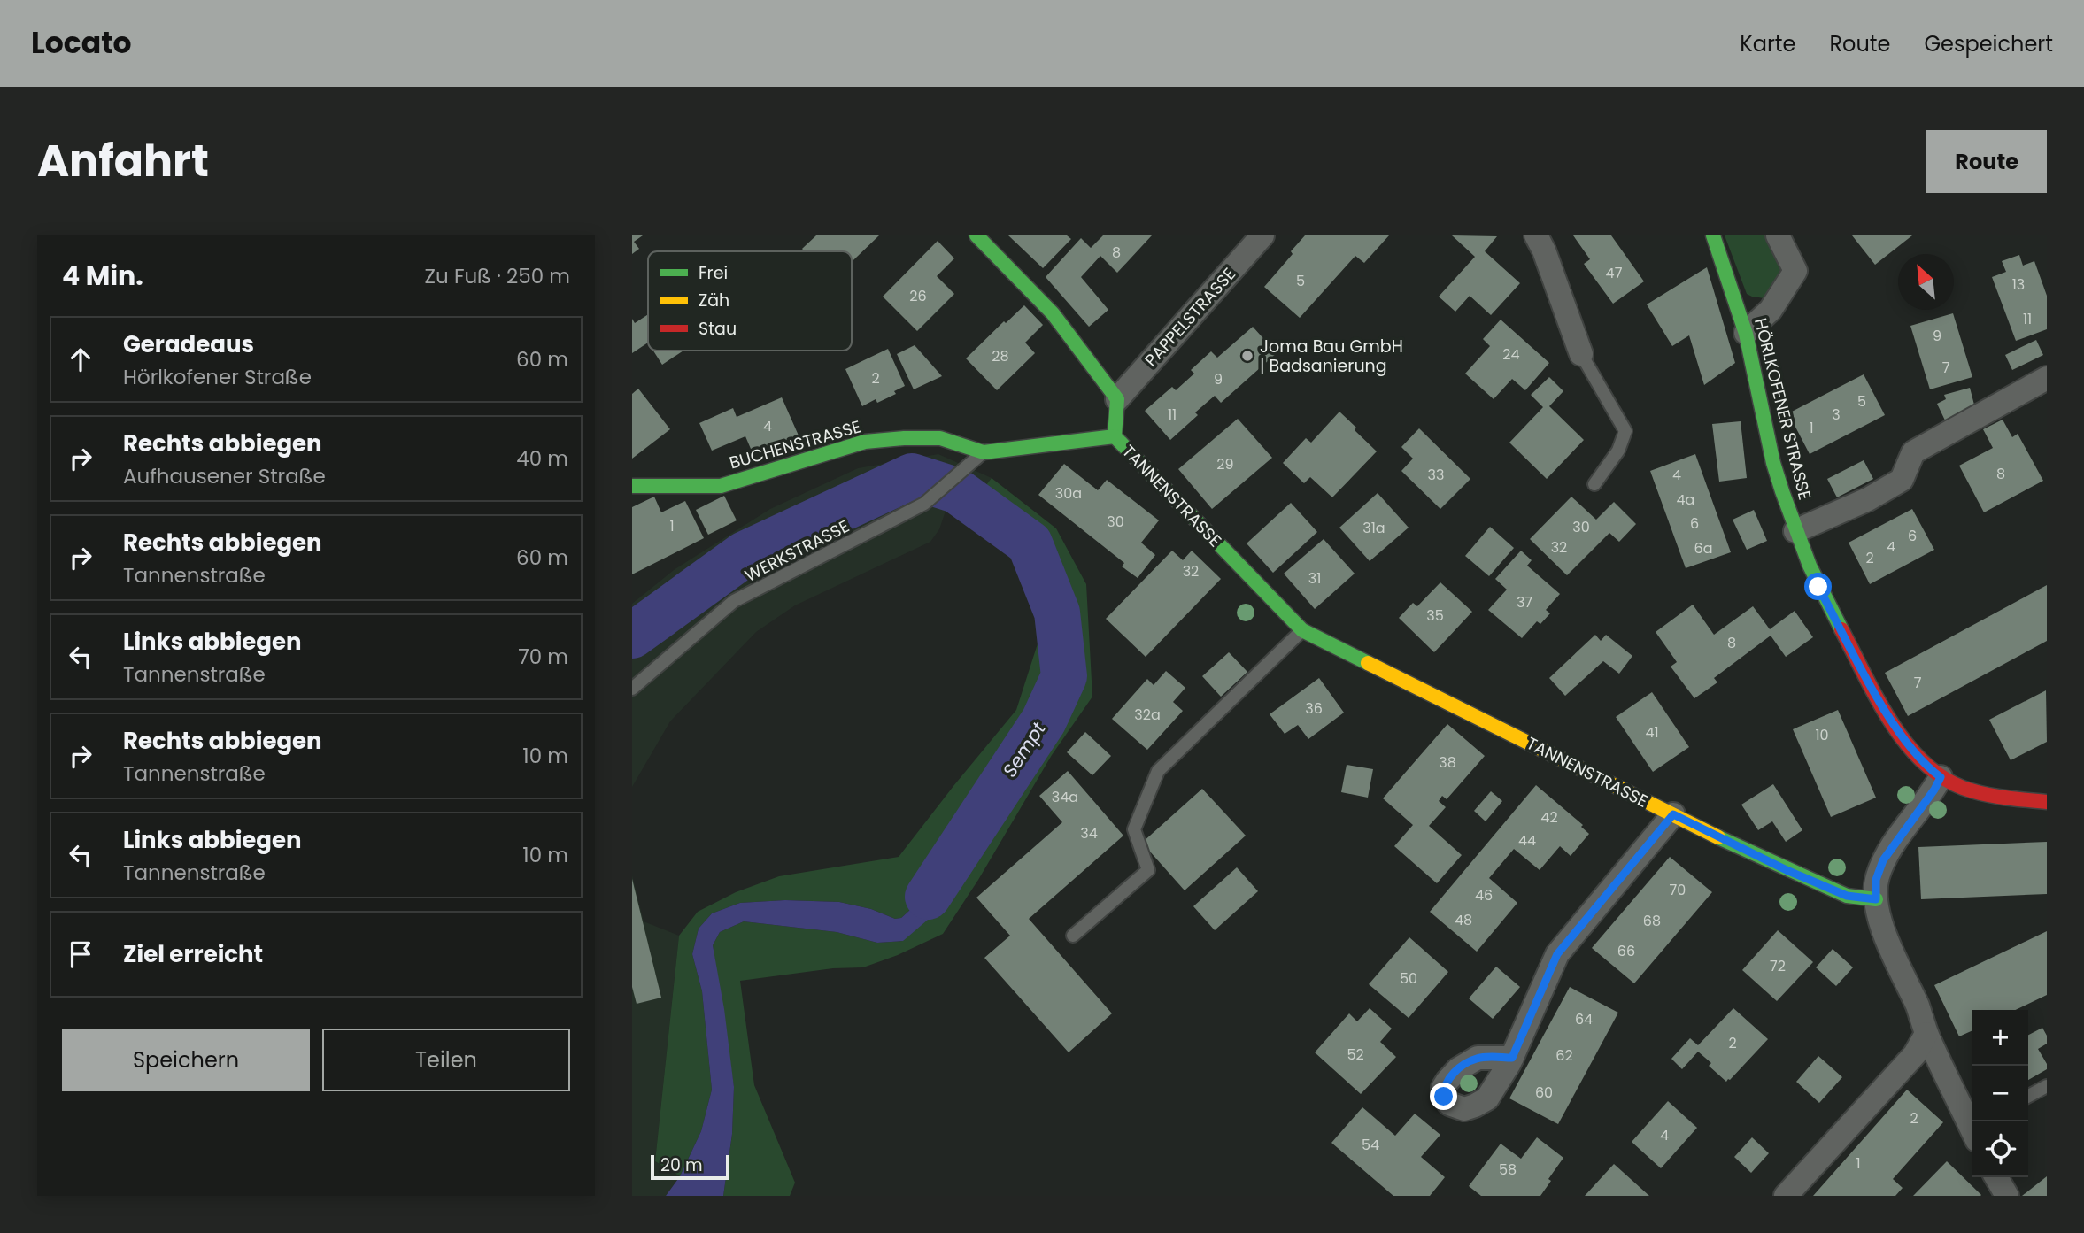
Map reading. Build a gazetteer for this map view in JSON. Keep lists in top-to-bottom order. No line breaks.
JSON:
{"streets":{"street":["PAPPELSTRASSE","HÖRLKOFENER STRASSE","BUCHENSTRASSE","TANNENSTRASSE"],"lane":["WERKSTRASSE"]},"crossings":[["PAPPELSTRASSE","TANNENSTRASSE"],["BUCHENSTRASSE","TANNENSTRASSE"],["BUCHENSTRASSE","WERKSTRASSE"]],"water":["Sempt"],"places":["Joma Bau GmbH | Badsanierung"],"house_numbers":["8","47","5","13","26","11","9","24","28","7","2","9","5","11","3","4","1","29","8","33","4","30a","4a","30","6","1","30","31a","6","4","32","6a","2","32","31","37","35","8","7","36","32a","41","10","38","34a","42","34","44","70","46","48","68","66","72","50","64","2","52","62","60","2","4","54","1","58"],"legend":["Frei","Zäh","Stau"],"scale_bar":"20 m","north":"top left","page":{"header":"Locato","nav":["Karte","Route","Gespeichert"],"title":"Anfahrt","buttons":["Route",["Speichern","Teilen"]],"heading":["4 Min.","Zu Fuß · 250 m"],"list":[["Geradeaus","Hörlkofener Straße","60 m"],["Rechts abbiegen","Aufhausener Straße","40 m"],["Rechts abbiegen","Tannenstraße","60 m"],["Links abbiegen","Tannenstraße","70 m"],["Rechts abbiegen","Tannenstraße","10 m"],["Links abbiegen","Tannenstraße","10 m"],"Ziel erreicht"],"map_buttons":["+","−"],"scale":"20 m"}}
